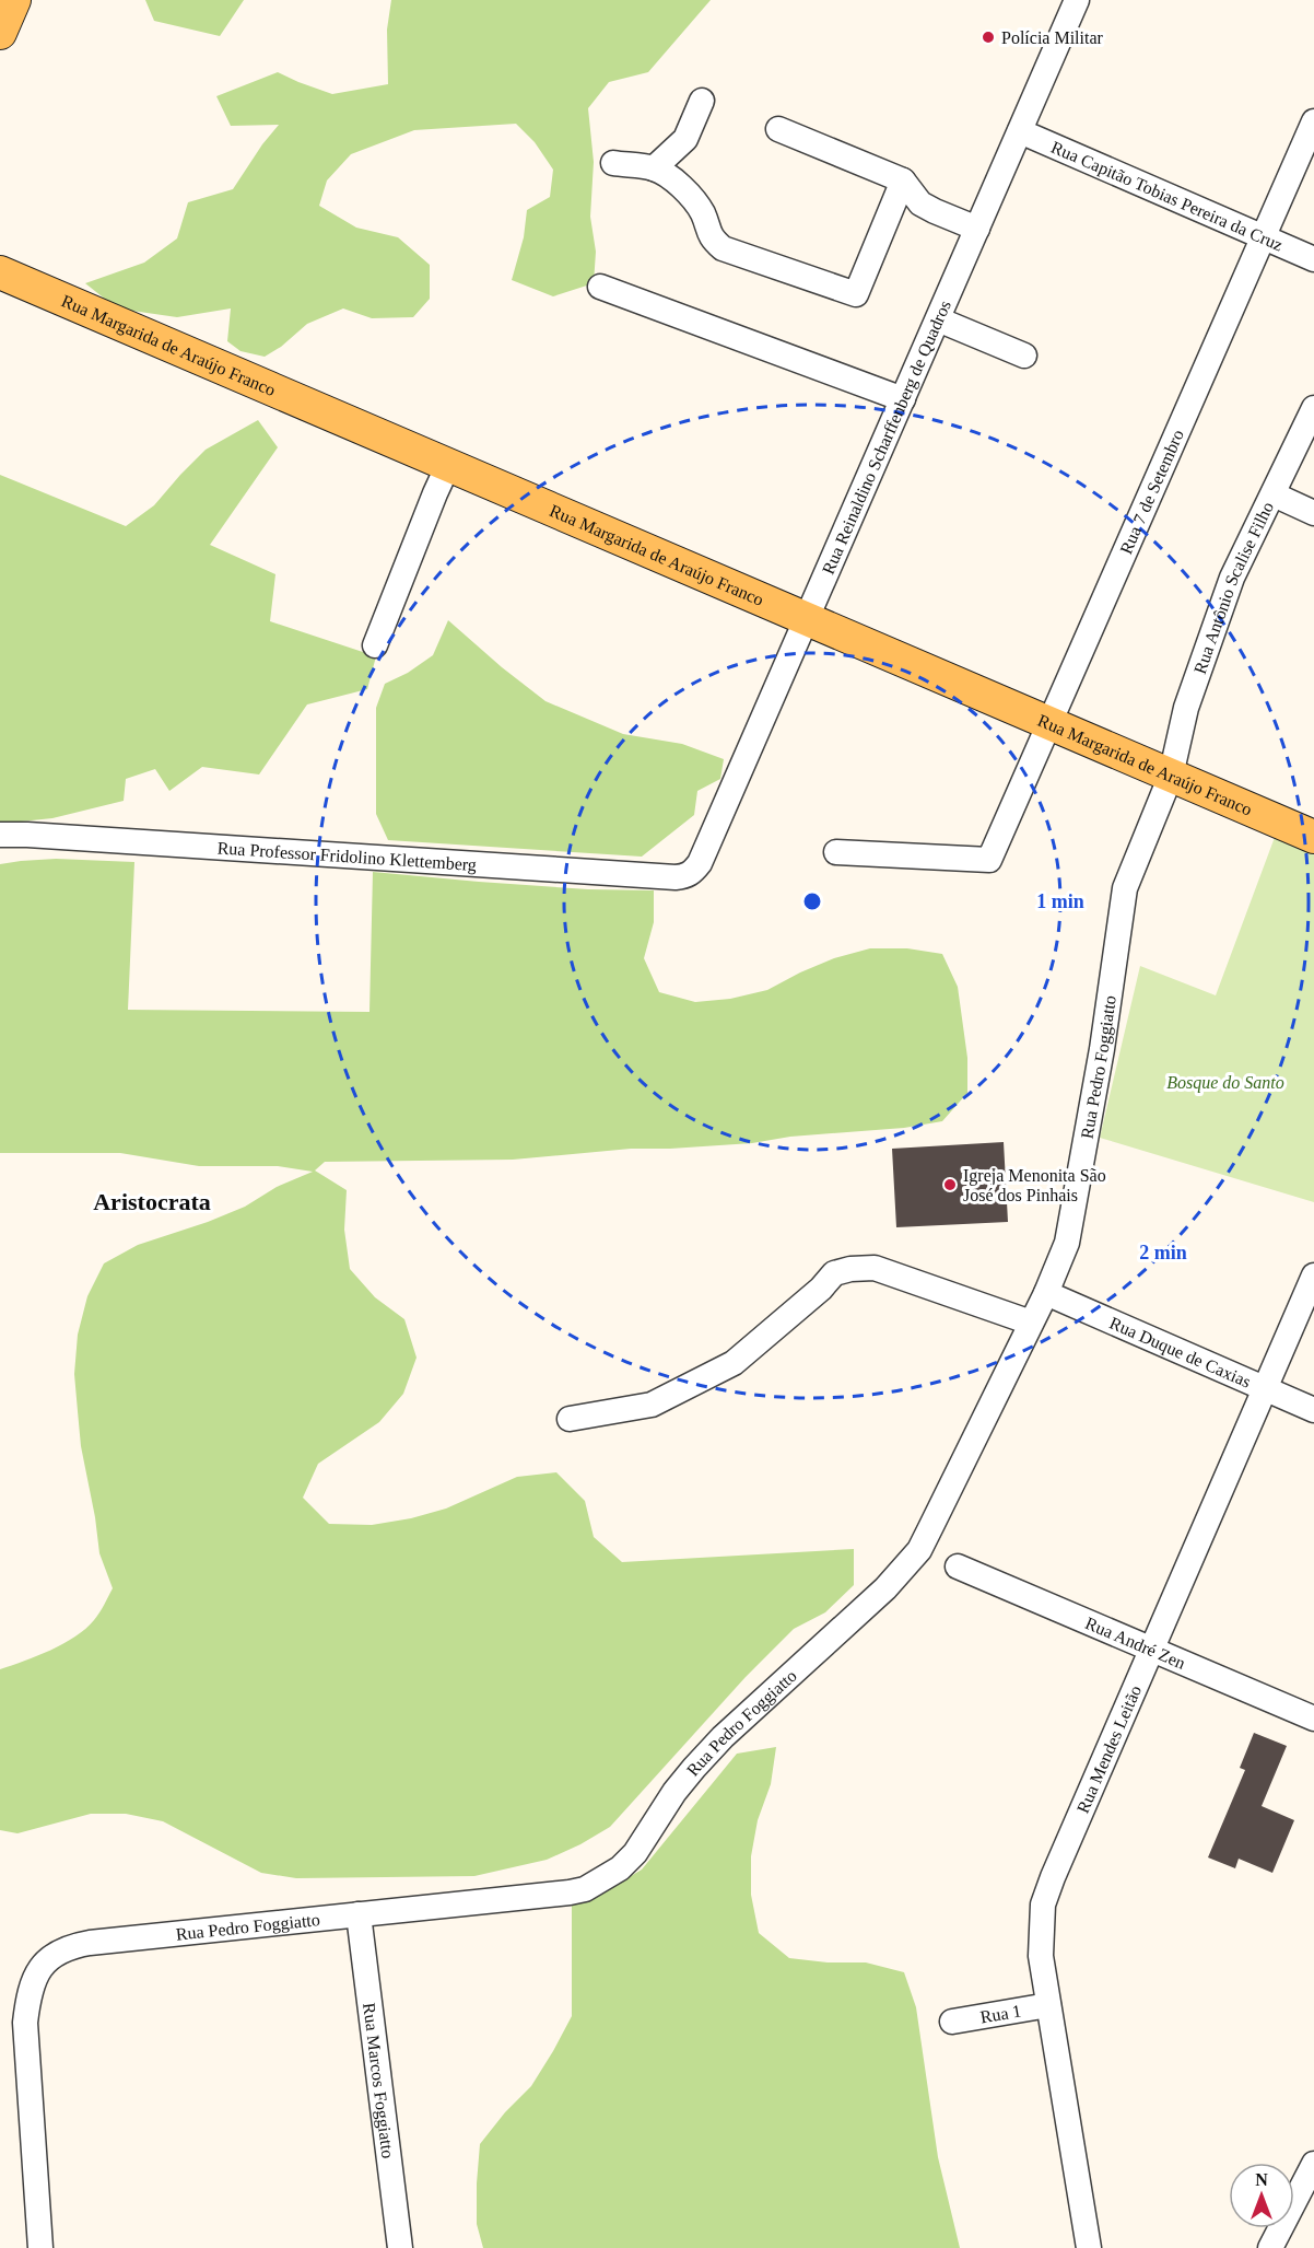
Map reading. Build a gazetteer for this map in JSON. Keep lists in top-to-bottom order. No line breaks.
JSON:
{"streets":{"main road":["Rua Margarida de Araújo Franco"],"street":["Rua Capitão Tobias Pereira da Cruz","Rua Reinaldino Scharffenberg de Quadros","Rua 7 de Setembro","Rua Antônio Scalise Filho","Rua Professor Fridolino Klettemberg","Rua Pedro Foggiatto","Rua Duque de Caxias","Rua André Zen","Rua Mendes Leitão","Rua 1","Rua Marcos Foggiatto"]},"crossings":[["Rua Capitão Tobias Pereira da Cruz","Rua Reinaldino Scharffenberg de Quadros"],["Rua Capitão Tobias Pereira da Cruz","Rua 7 de Setembro"],["Rua Margarida de Araújo Franco","Rua Reinaldino Scharffenberg de Quadros"],["Rua Margarida de Araújo Franco","Rua 7 de Setembro"],["Rua Margarida de Araújo Franco","Rua Antônio Scalise Filho"],["Rua Margarida de Araújo Franco","Rua Pedro Foggiatto"],["Rua Reinaldino Scharffenberg de Quadros","Rua Professor Fridolino Klettemberg"],["Rua Antônio Scalise Filho","Rua Pedro Foggiatto"],["Rua Pedro Foggiatto","Rua Duque de Caxias"],["Rua Pedro Foggiatto","Rua Marcos Foggiatto"],["Rua Duque de Caxias","Rua Mendes Leitão"],["Rua André Zen","Rua Mendes Leitão"],["Rua Mendes Leitão","Rua 1"]],"districts":["Aristocrata"],"parks":["Bosque do Santo"],"places":["Polícia Militar","Igreja Menonita São José dos Pinhais"],"north":"top","rings":["1 min","2 min"]}
